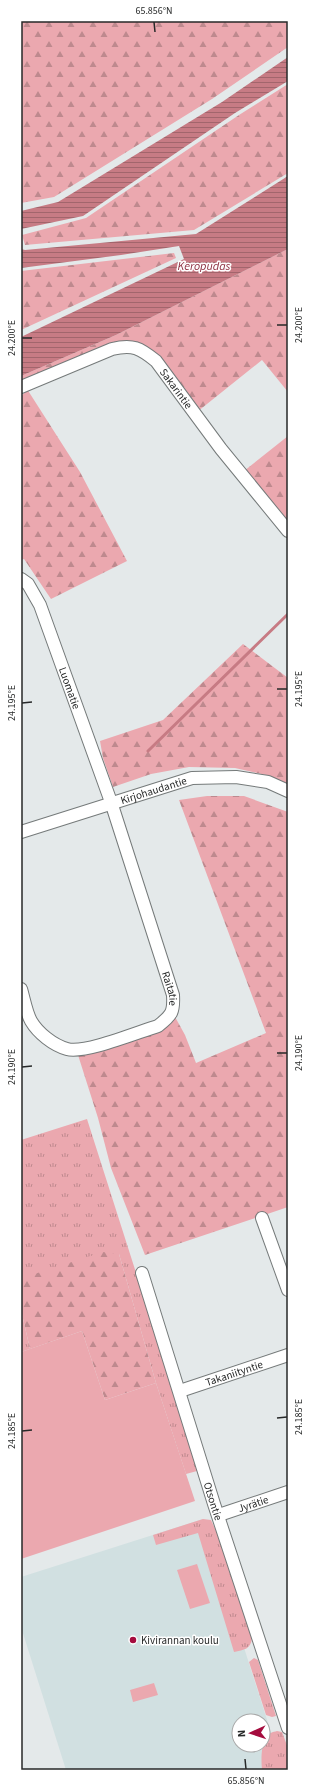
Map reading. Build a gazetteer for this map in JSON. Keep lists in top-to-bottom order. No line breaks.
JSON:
{"streets":{"street":["Sakarintie","Luomatie","Kirjohaudantie","Raitatie","Takaniityntie","Otsontie","Jyrätie"]},"crossings":[["Luomatie","Kirjohaudantie"],["Luomatie","Raitatie"],["Kirjohaudantie","Raitatie"],["Takaniityntie","Otsontie"],["Otsontie","Jyrätie"]],"water":["Keropudas"],"places":["Kivirannan koulu"],"north":"left","coordinates":["65.856°N","24.200°E","24.195°E","24.190°E","24.185°E"]}
